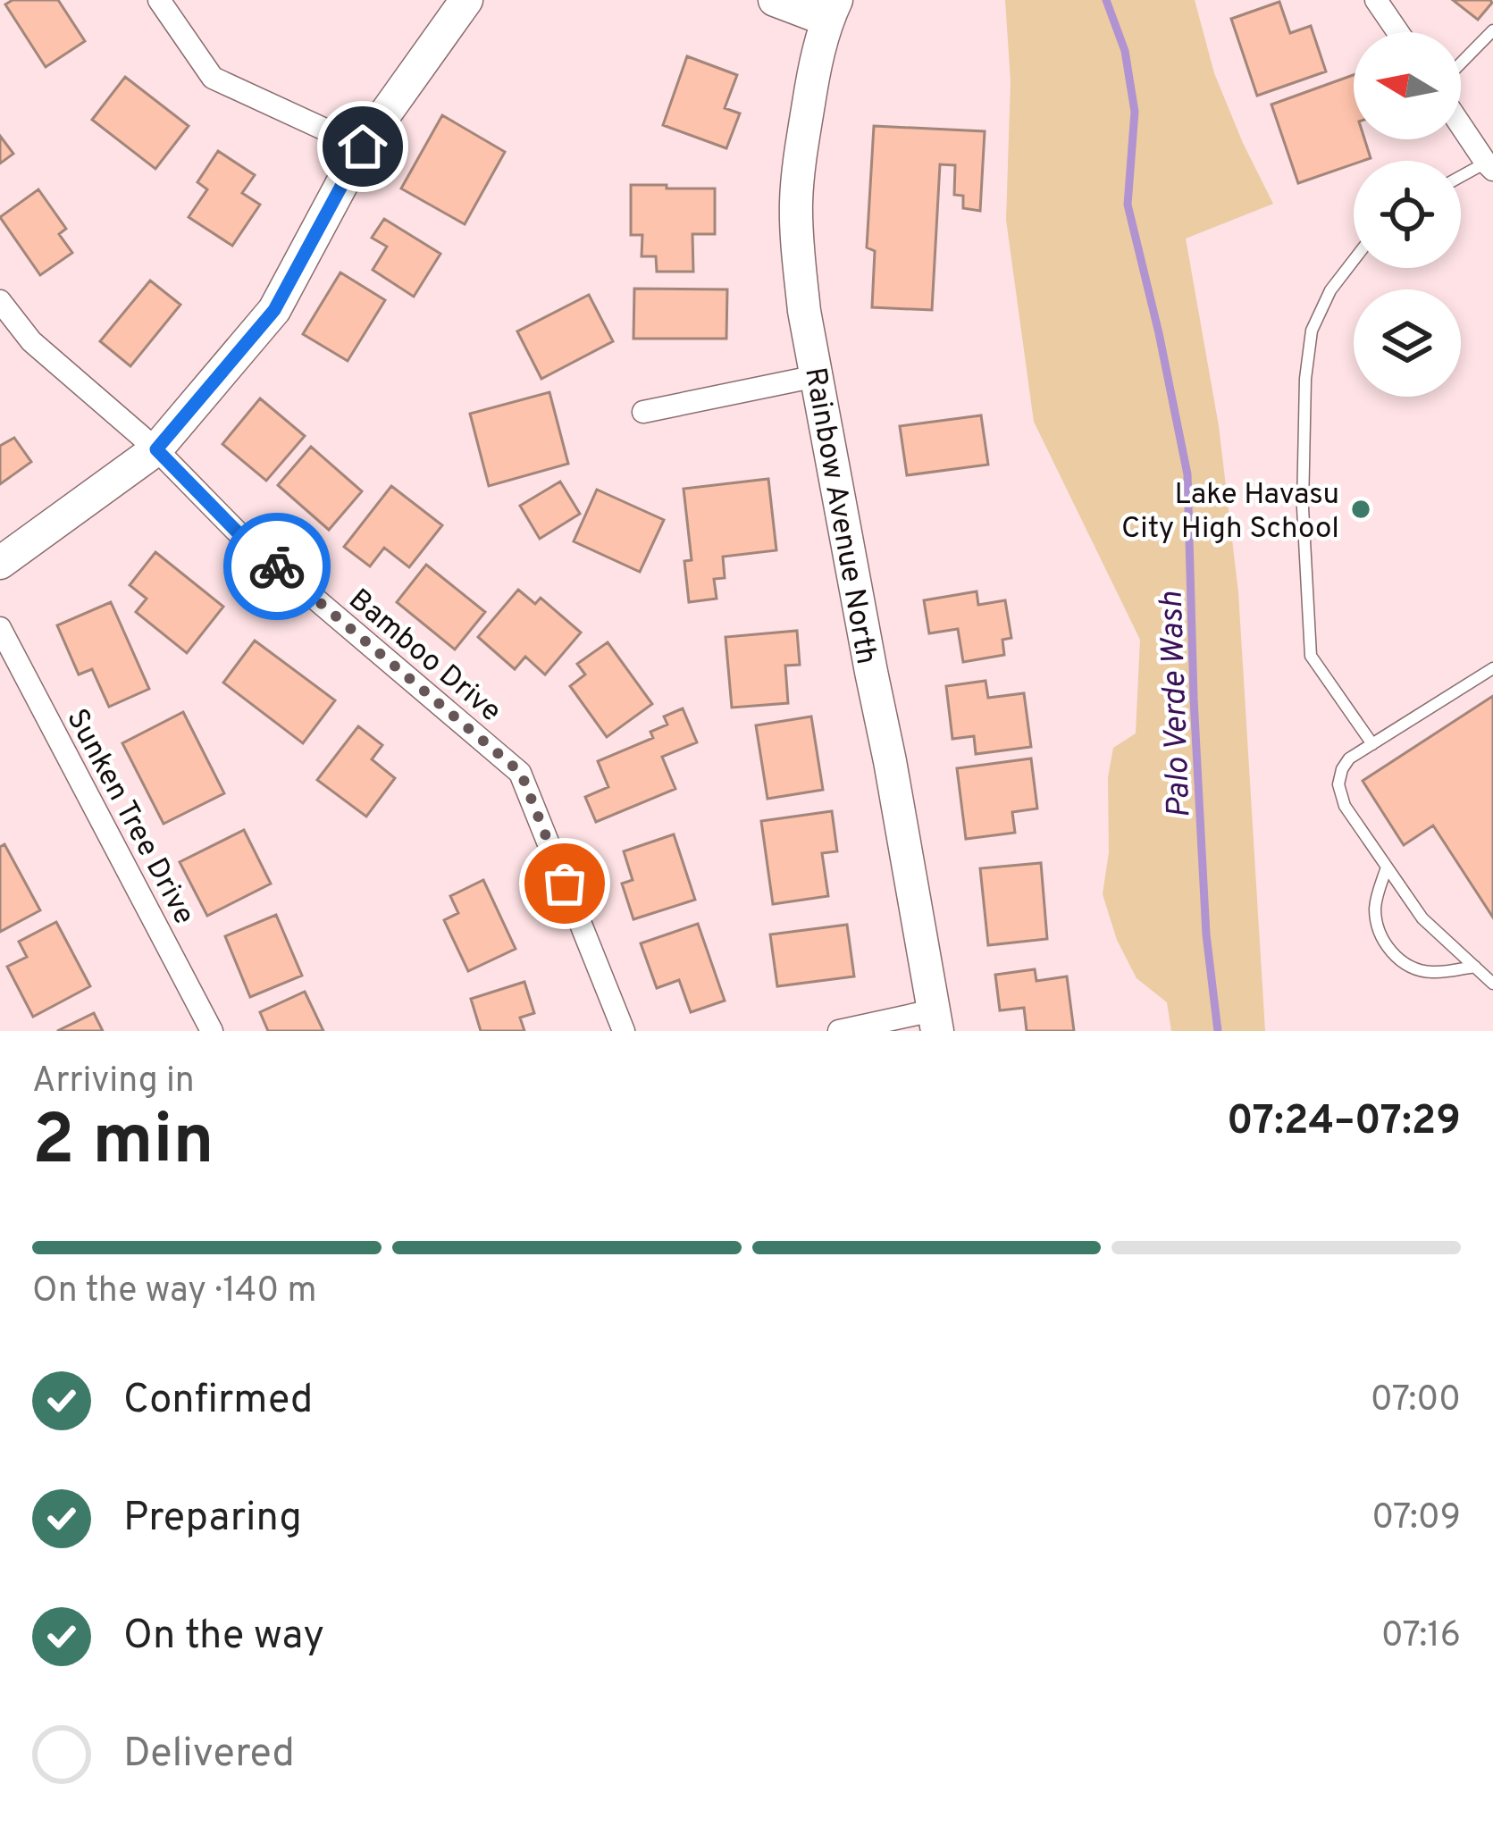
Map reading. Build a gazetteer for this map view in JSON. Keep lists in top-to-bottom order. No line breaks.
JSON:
{"streets":{"street":["Rainbow Avenue North","Bamboo Drive","Sunken Tree Drive"]},"water":["Palo Verde Wash"],"places":["Lake Havasu City High School"],"north":"left","page":{"heading":["2 min","Arriving in","07:24–07:29"],"bar":"On the way · 140 m","list":[["Confirmed","07:00"],["Preparing","07:09"],["On the way","07:16"],"Delivered"]}}
